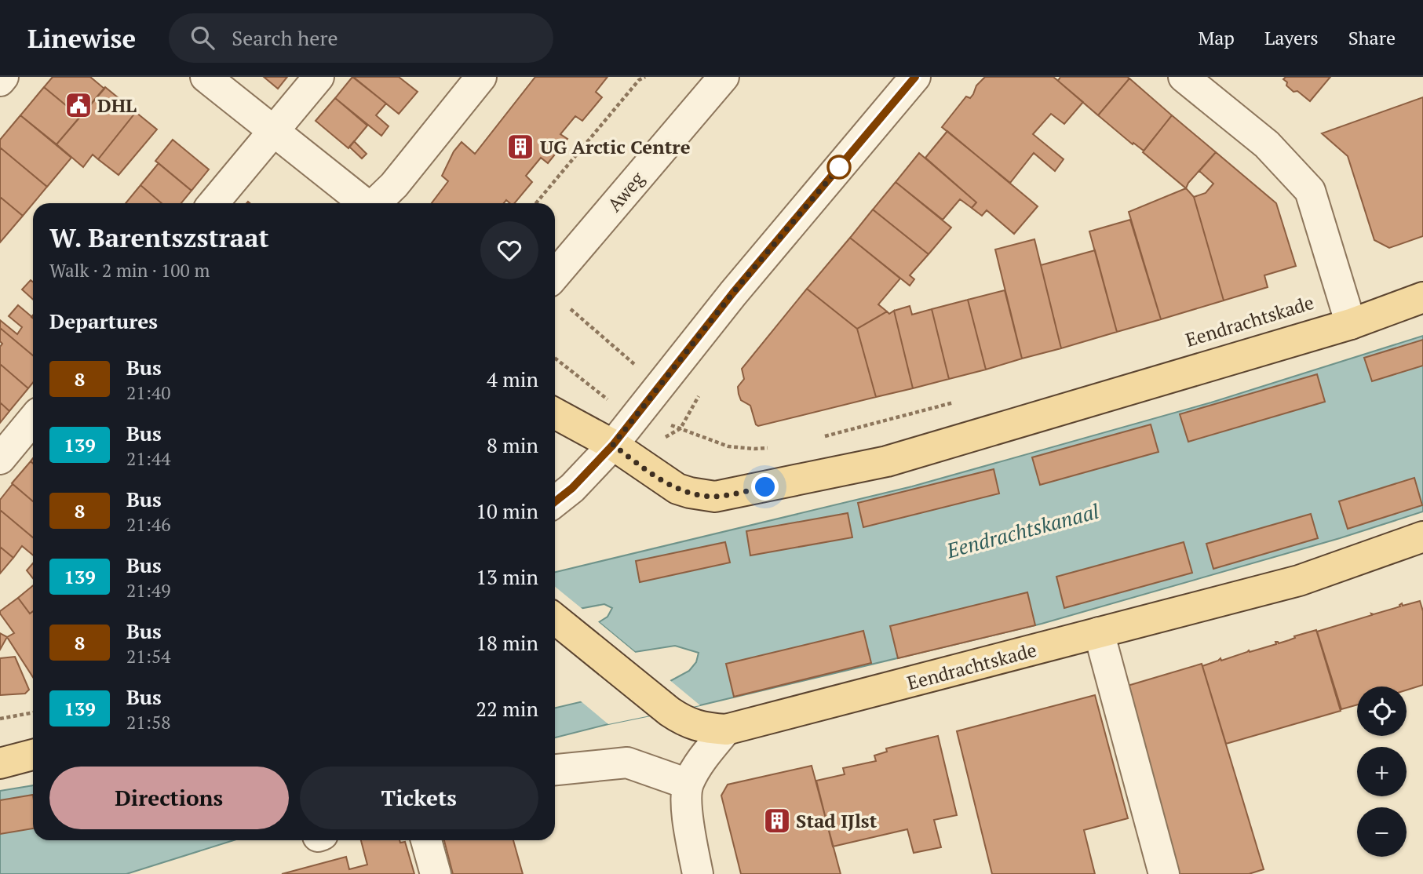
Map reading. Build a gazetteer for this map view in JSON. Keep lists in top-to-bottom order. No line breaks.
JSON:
{"streets":{"main road":["Eendrachtskade"],"street":["Aweg"]},"water":["Eendrachtskanaal"],"places":{"public building":["DHL"],"building":["UG Arctic Centre","Stad IJlst"]},"lines":["bus line 8"],"page":{"header":"Linewise","search":"Search here","nav":["Map","Layers","Share"],"heading":[["W. Barentszstraat","Walk · 2 min · 100 m"],"Departures"],"list":[{"mark":"8","name":"Bus","note":"21:40","value":"4 min"},{"mark":"139","name":"Bus","note":"21:44","value":"8 min"},{"mark":"8","name":"Bus","note":"21:46","value":"10 min"},{"mark":"139","name":"Bus","note":"21:49","value":"13 min"},{"mark":"8","name":"Bus","note":"21:54","value":"18 min"},{"mark":"139","name":"Bus","note":"21:58","value":"22 min"}],"map_buttons":["+","−"],"buttons":["Directions","Tickets"]}}
